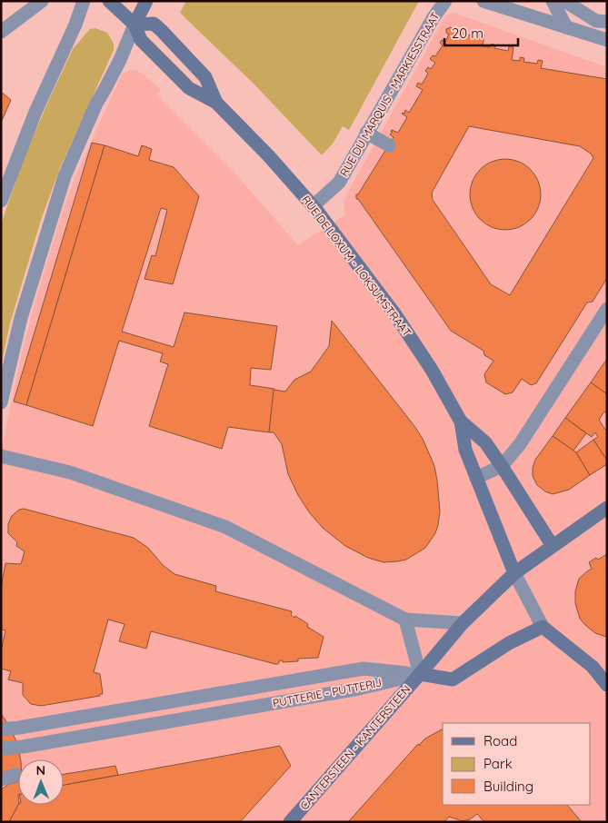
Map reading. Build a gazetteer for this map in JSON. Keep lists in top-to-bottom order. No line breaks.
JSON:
{"streets":{"street":["RUE DU MARQUIS - MARKIESSTRAAT","RUE DE LOXUM - LOKSUMSTRAAT","PUTTERIE - PUTTERIJ","CANTERSTEEN - KANTERSTEEN"]},"crossings":[["RUE DU MARQUIS - MARKIESSTRAAT","RUE DE LOXUM - LOKSUMSTRAAT"],["RUE DE LOXUM - LOKSUMSTRAAT","CANTERSTEEN - KANTERSTEEN"],["PUTTERIE - PUTTERIJ","CANTERSTEEN - KANTERSTEEN"]],"legend":["Road","Park","Building"],"scale_bar":"20 m","north":"top"}
